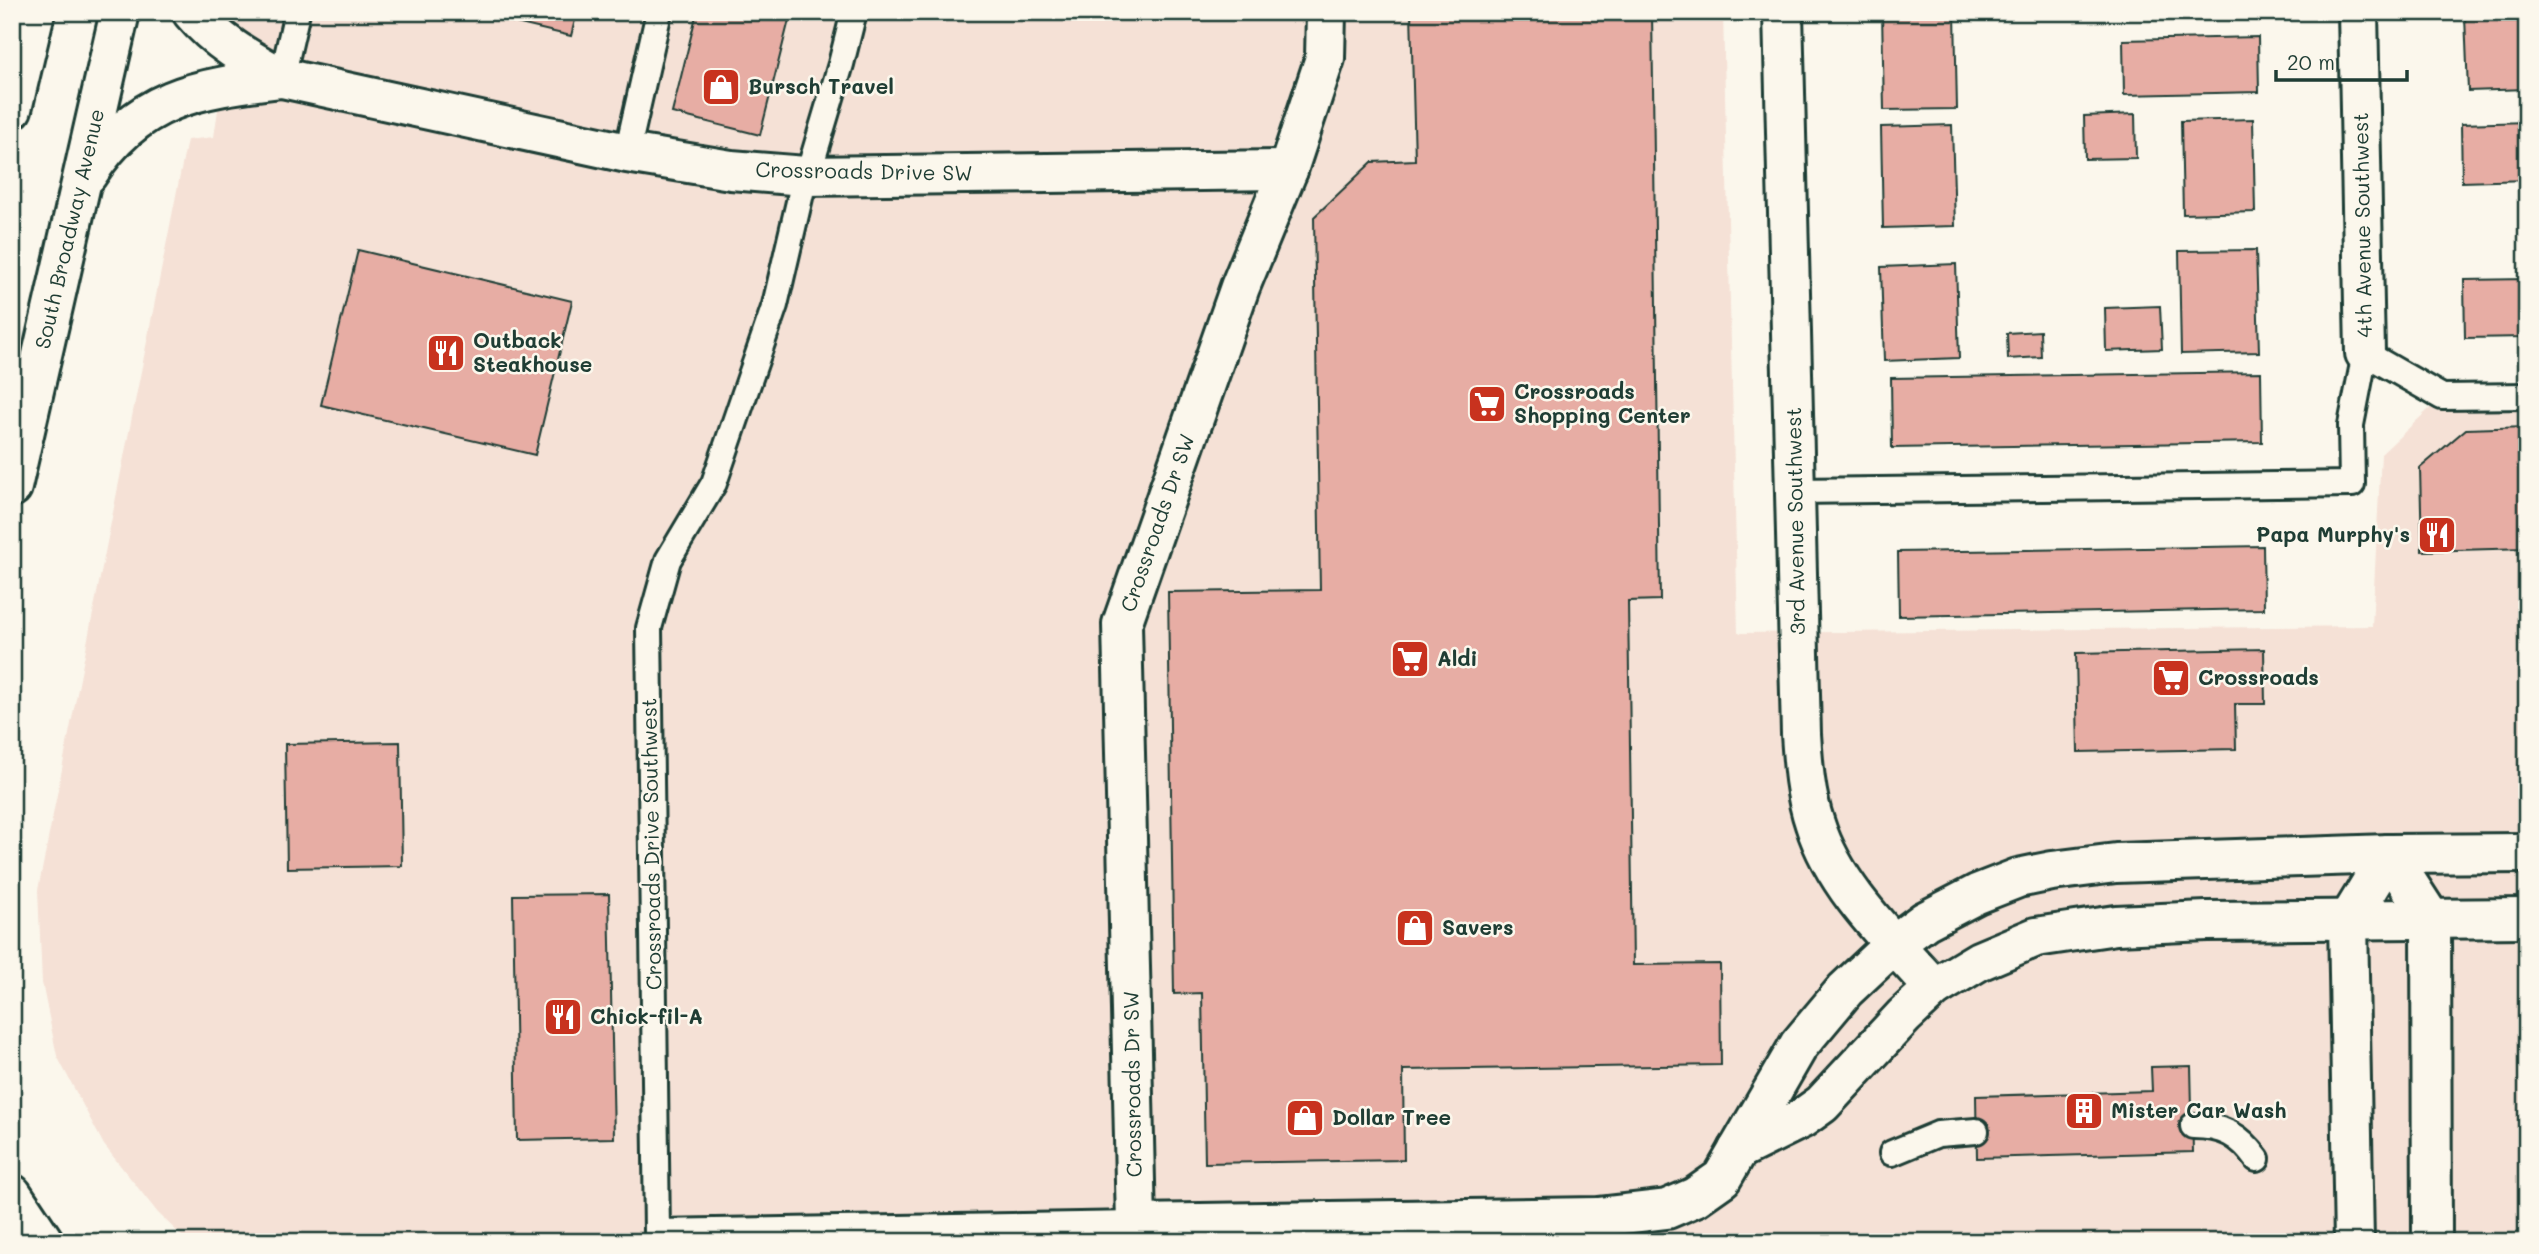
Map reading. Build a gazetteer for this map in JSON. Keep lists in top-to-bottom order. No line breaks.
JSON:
{"streets":{"street":["Crossroads Drive SW","4th Avenue Southwest","South Broadway Avenue","3rd Avenue Southwest","Crossroads Dr SW","Crossroads Drive Southwest"]},"crossings":[["Crossroads Drive SW","Crossroads Dr SW"],["Crossroads Drive SW","Crossroads Drive Southwest"],["3rd Avenue Southwest","Crossroads Drive Southwest"],["Crossroads Dr SW","Crossroads Drive Southwest"]],"places":{"shop":["Bursch Travel","Savers","Dollar Tree"],"restaurant":["Outback Steakhouse","Papa Murphy's","Chick-fil-A"],"supermarket":["Crossroads Shopping Center","Aldi","Crossroads"],"building":["Mister Car Wash"]},"scale_bar":"20 m"}
